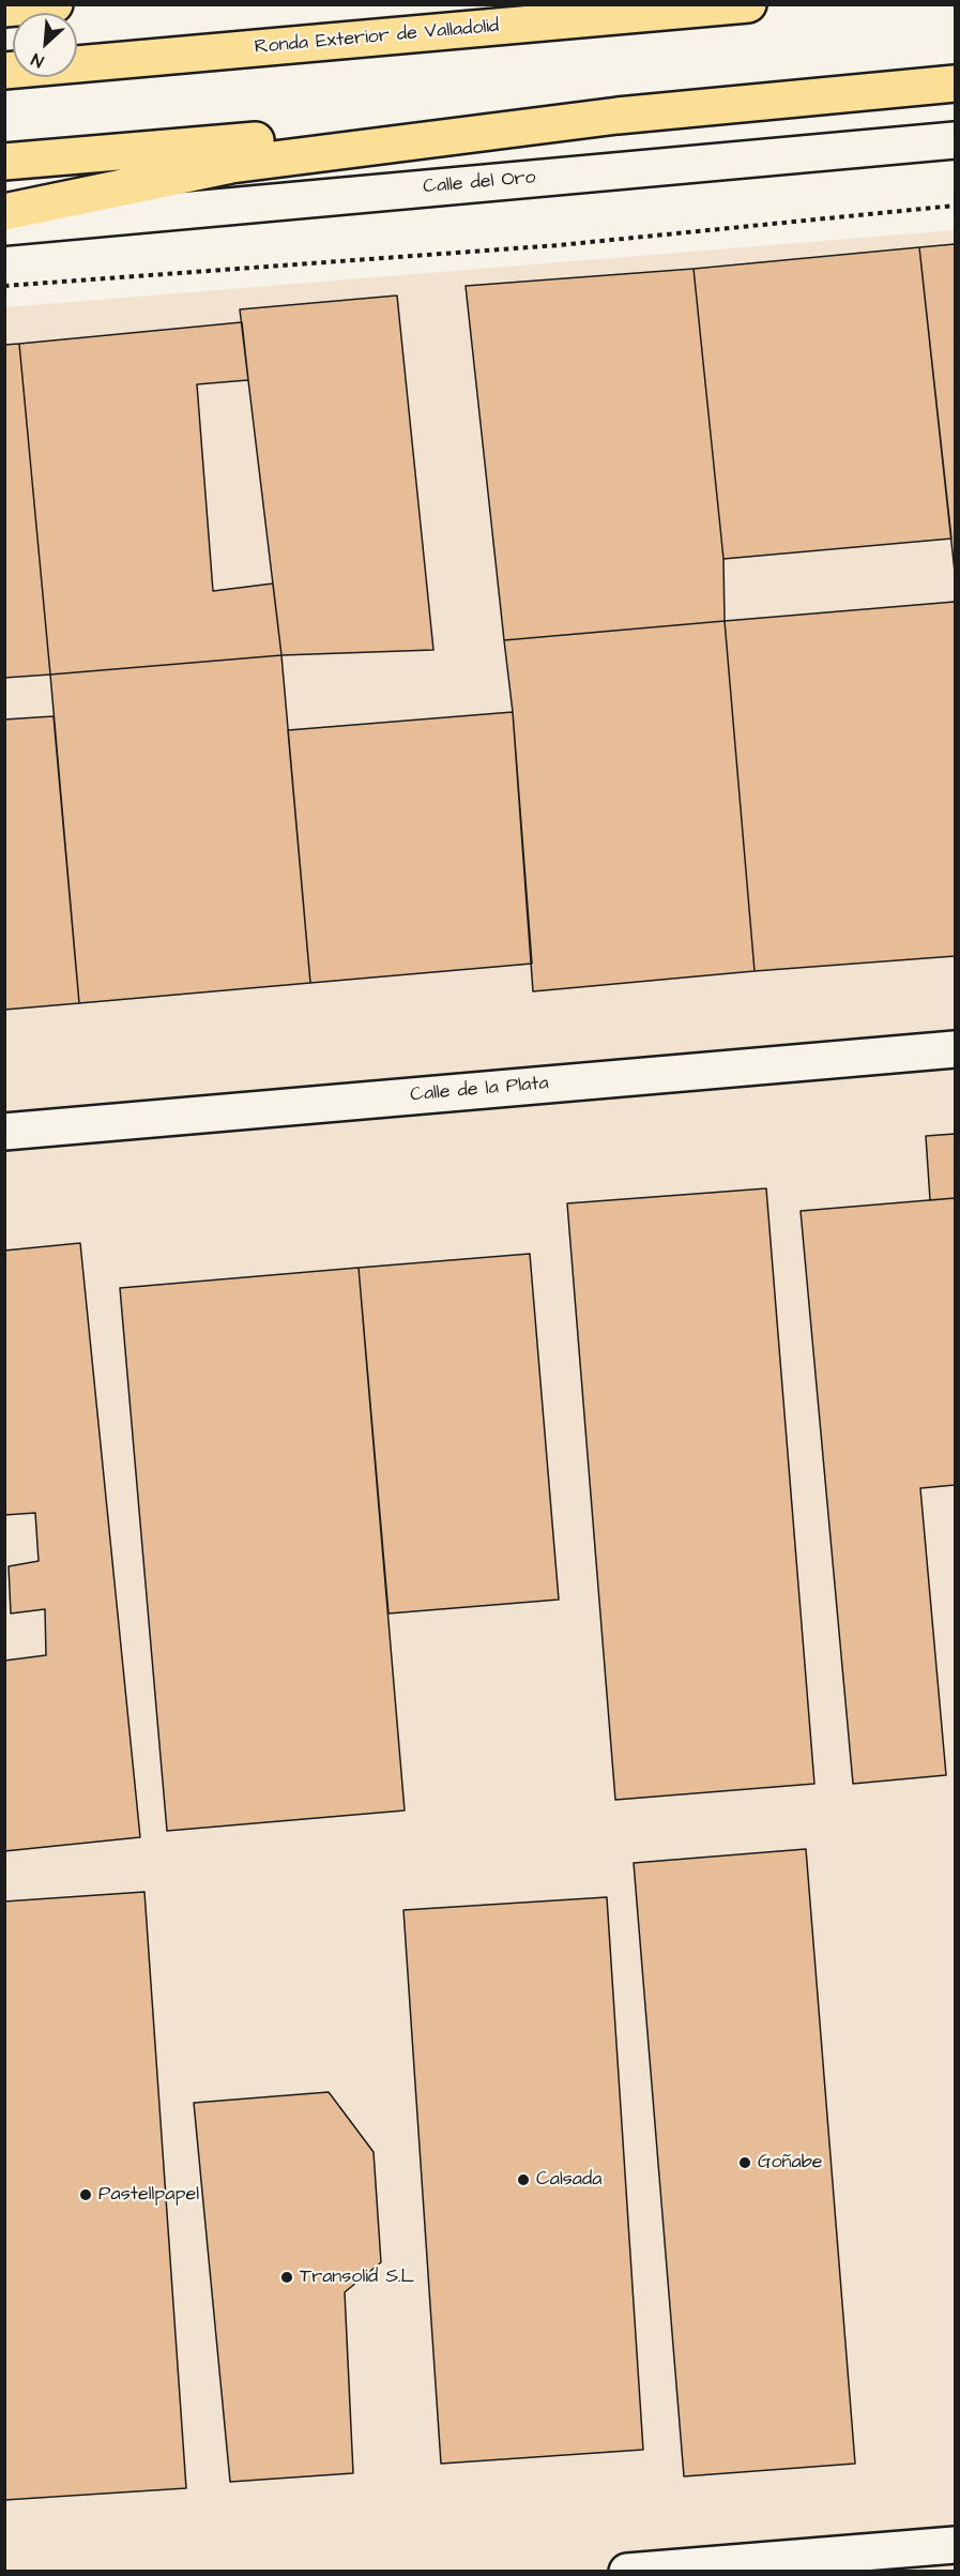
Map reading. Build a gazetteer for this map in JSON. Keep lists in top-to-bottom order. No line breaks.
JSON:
{"streets":{"highway":["Ronda Exterior de Valladolid"],"street":["Calle del Oro","Calle de la Plata"]},"places":["Goñabe","Calsada","Pastellpapel","Transolid S.L"],"north":"bottom left"}
